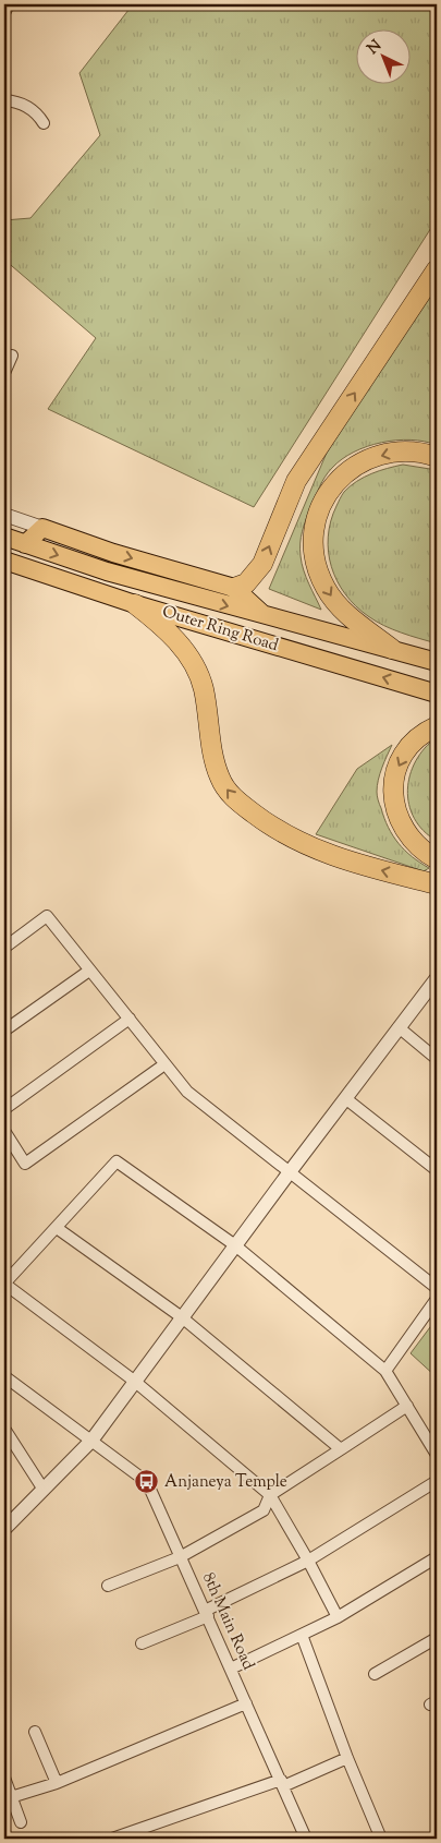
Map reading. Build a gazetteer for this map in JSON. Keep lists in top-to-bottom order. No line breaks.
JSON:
{"streets":{"highway":["Outer Ring Road"],"street":["8th Main Road"]},"places":{"bus stop":["Anjaneya Temple"]},"north":"top left"}
